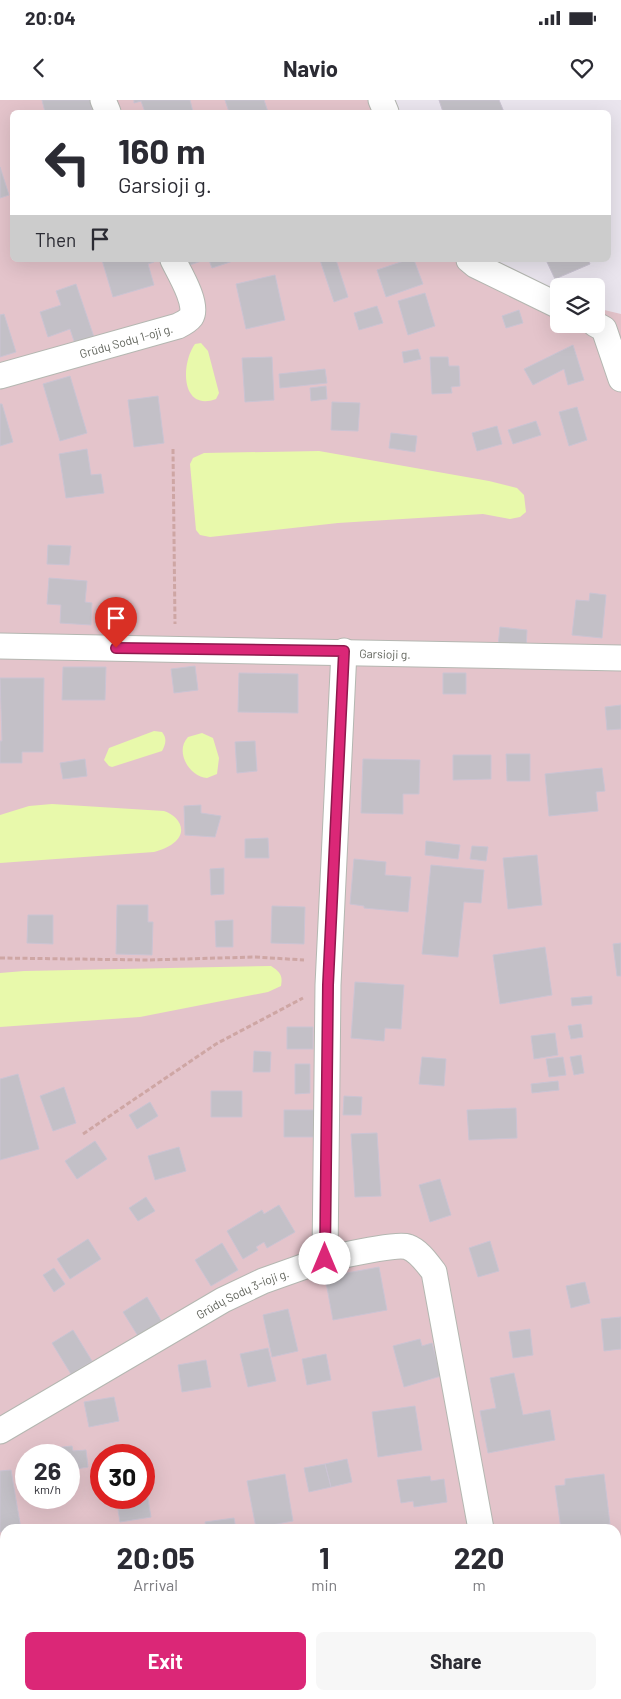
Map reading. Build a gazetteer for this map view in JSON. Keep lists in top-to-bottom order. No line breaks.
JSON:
{"streets":{"street":["Grūdų Sodų 1-oji g.","Garsioji g.","Grūdų Sodų 3-ioji g."]},"page":{"status":"20:04","header":"Navio","turn":["160 m","Garsioji g."],"then":"Then","speed":"26 km/h","limit":"30","eta":["20:05","Arrival","1","min","220","m"],"buttons":["Exit","Share"]}}
